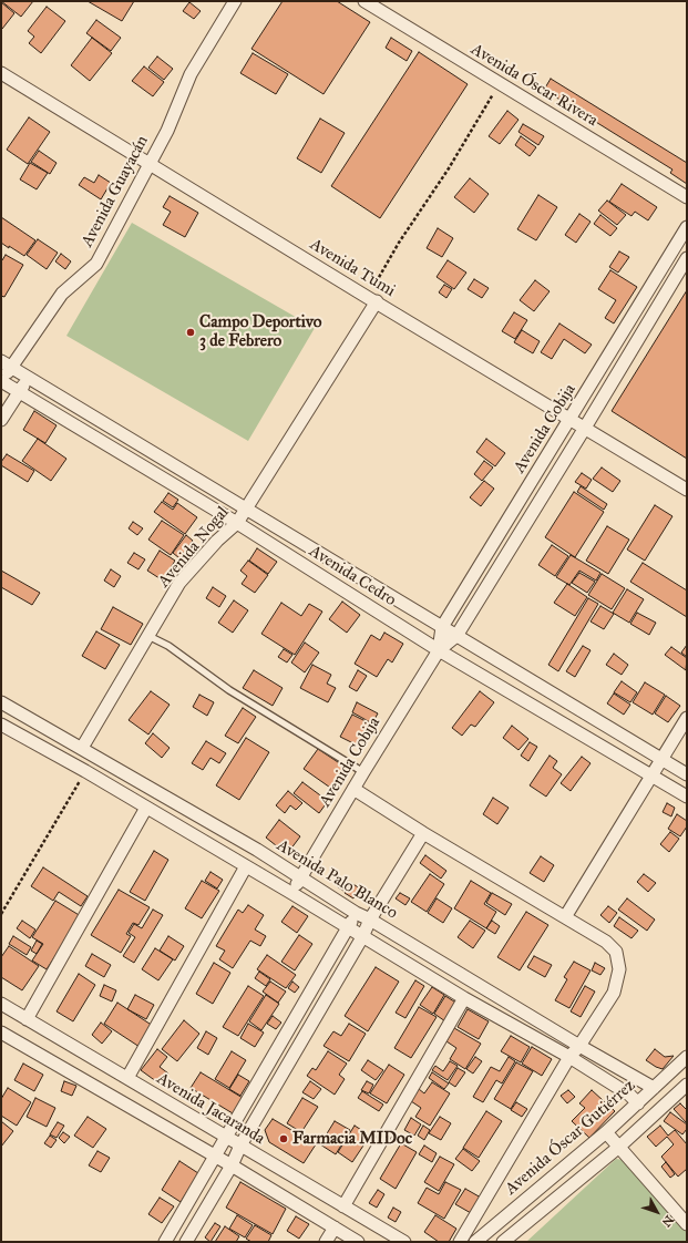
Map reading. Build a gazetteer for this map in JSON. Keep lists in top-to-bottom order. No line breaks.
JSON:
{"streets":{"street":["Avenida Óscar Rivera","Avenida Guayacán","Avenida Tumi","Avenida Cobija","Avenida Nogal","Avenida Cedro","Avenida Palo Blanco","Avenida Jacaranda","Avenida Óscar Gutiérrez"]},"crossings":[["Avenida Guayacán","Avenida Tumi"],["Avenida Guayacán","Avenida Cedro"],["Avenida Tumi","Avenida Cobija"],["Avenida Tumi","Avenida Nogal"],["Avenida Cobija","Avenida Cedro"],["Avenida Cobija","Avenida Palo Blanco"],["Avenida Nogal","Avenida Cedro"],["Avenida Nogal","Avenida Palo Blanco"],["Avenida Palo Blanco","Avenida Óscar Gutiérrez"]],"places":["Campo Deportivo 3 de Febrero","Farmacia MIDoc"],"north":"bottom right"}
